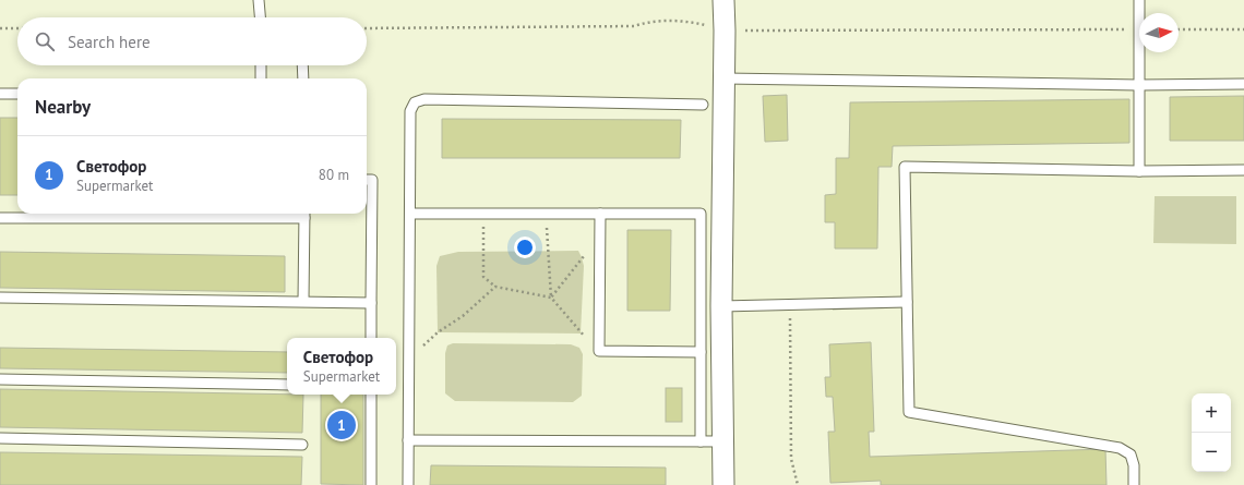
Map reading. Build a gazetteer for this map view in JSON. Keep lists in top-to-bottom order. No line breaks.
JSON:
{"north":"right","page":{"search":"Search here","heading":"Nearby","list":[{"mark":"1","name":"Светофор","note":"Supermarket","value":"80 m"}],"popup":["Светофор","Supermarket"],"map_buttons":["+","−"],"pins":"1"}}
